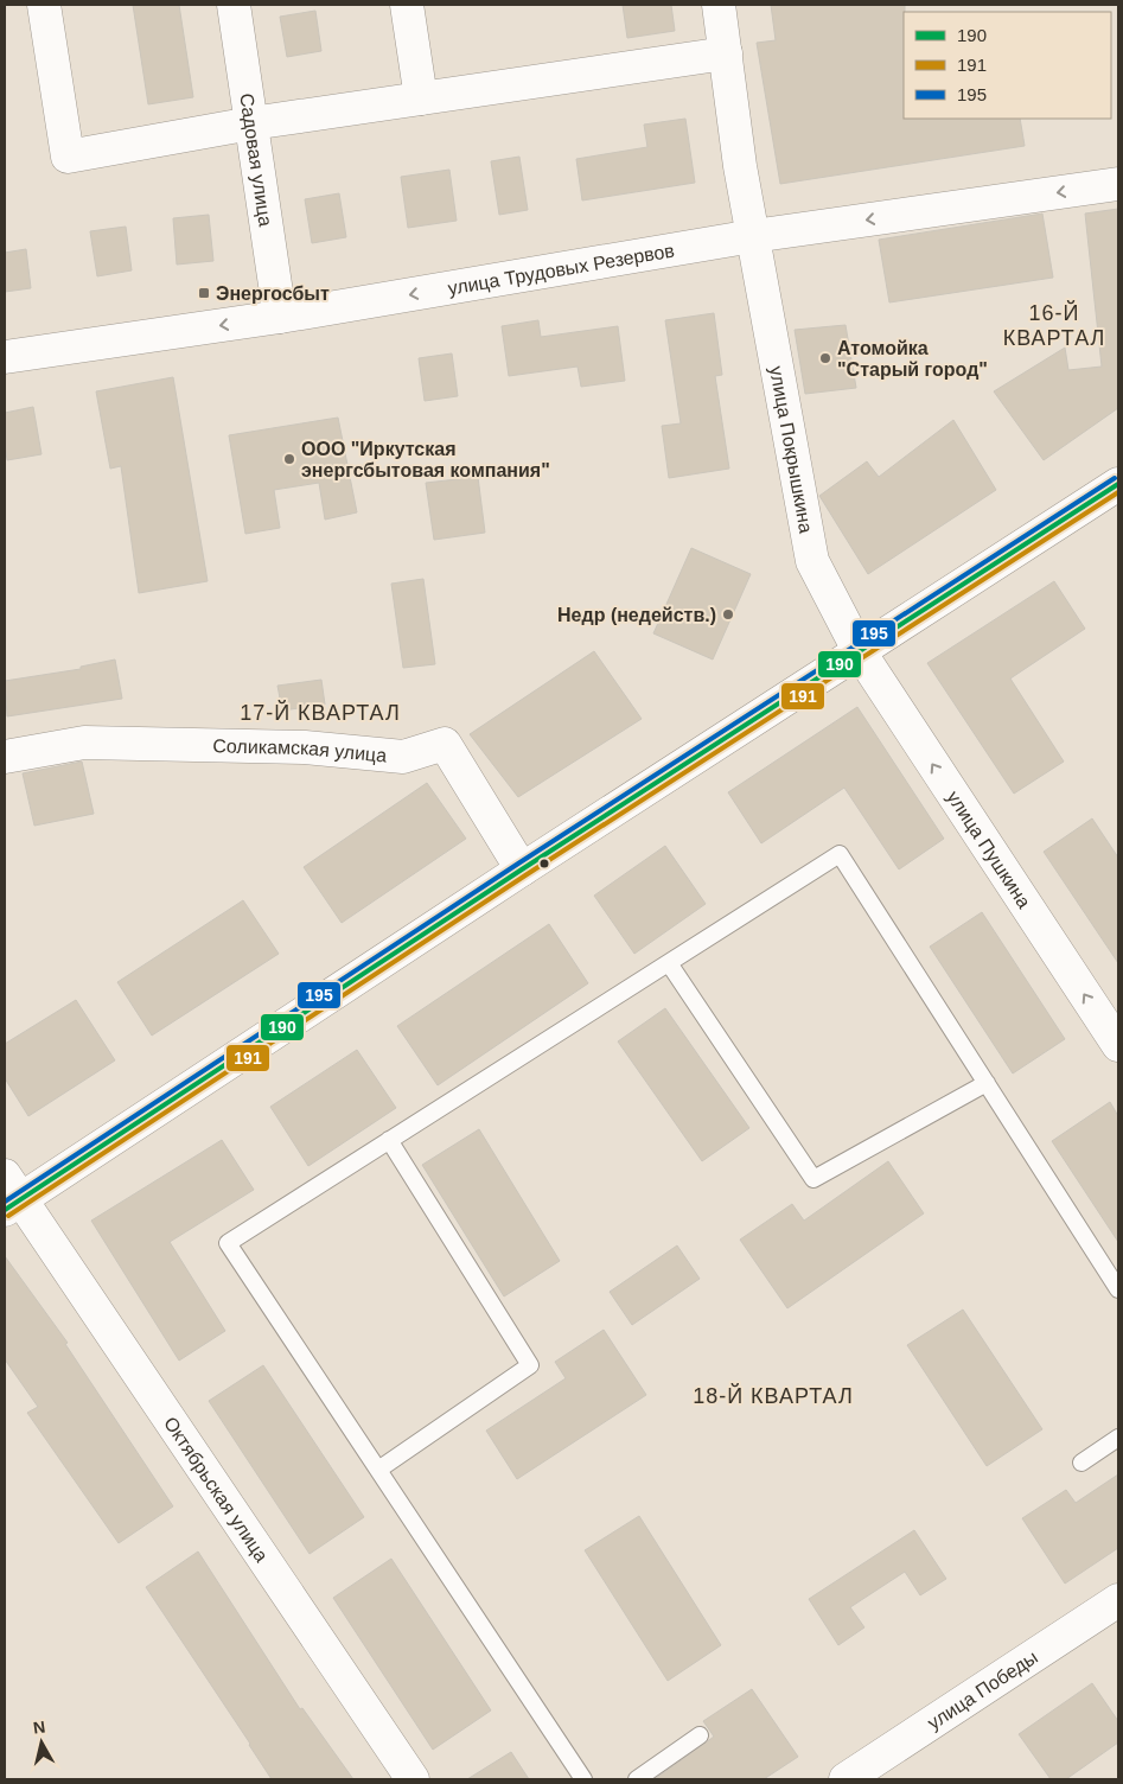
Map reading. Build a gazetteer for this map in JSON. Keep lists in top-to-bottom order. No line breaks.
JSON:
{"streets":{"street":["Садовая улица","улица Трудовых Резервов","улица Покрышкина","Соликамская улица","улица Пушкина","Октябрьская улица","улица Победы"]},"crossings":[["Садовая улица","улица Трудовых Резервов"],["улица Трудовых Резервов","улица Покрышкина"],["улица Покрышкина","улица Пушкина"]],"one_way":["улица Пушкина"],"districts":["16-Й КВАРТАЛ","17-Й КВАРТАЛ","18-Й КВАРТАЛ"],"places":{"transit":["Энергосбыт"],"other":["Атомойка \"Старый город\"","ООО \"Иркутская энергсбытовая компания\"","Недр (недейств.)"]},"lines":["transit line 195","transit line 190","transit line 191"],"legend":["190","191","195"],"north":"top"}
